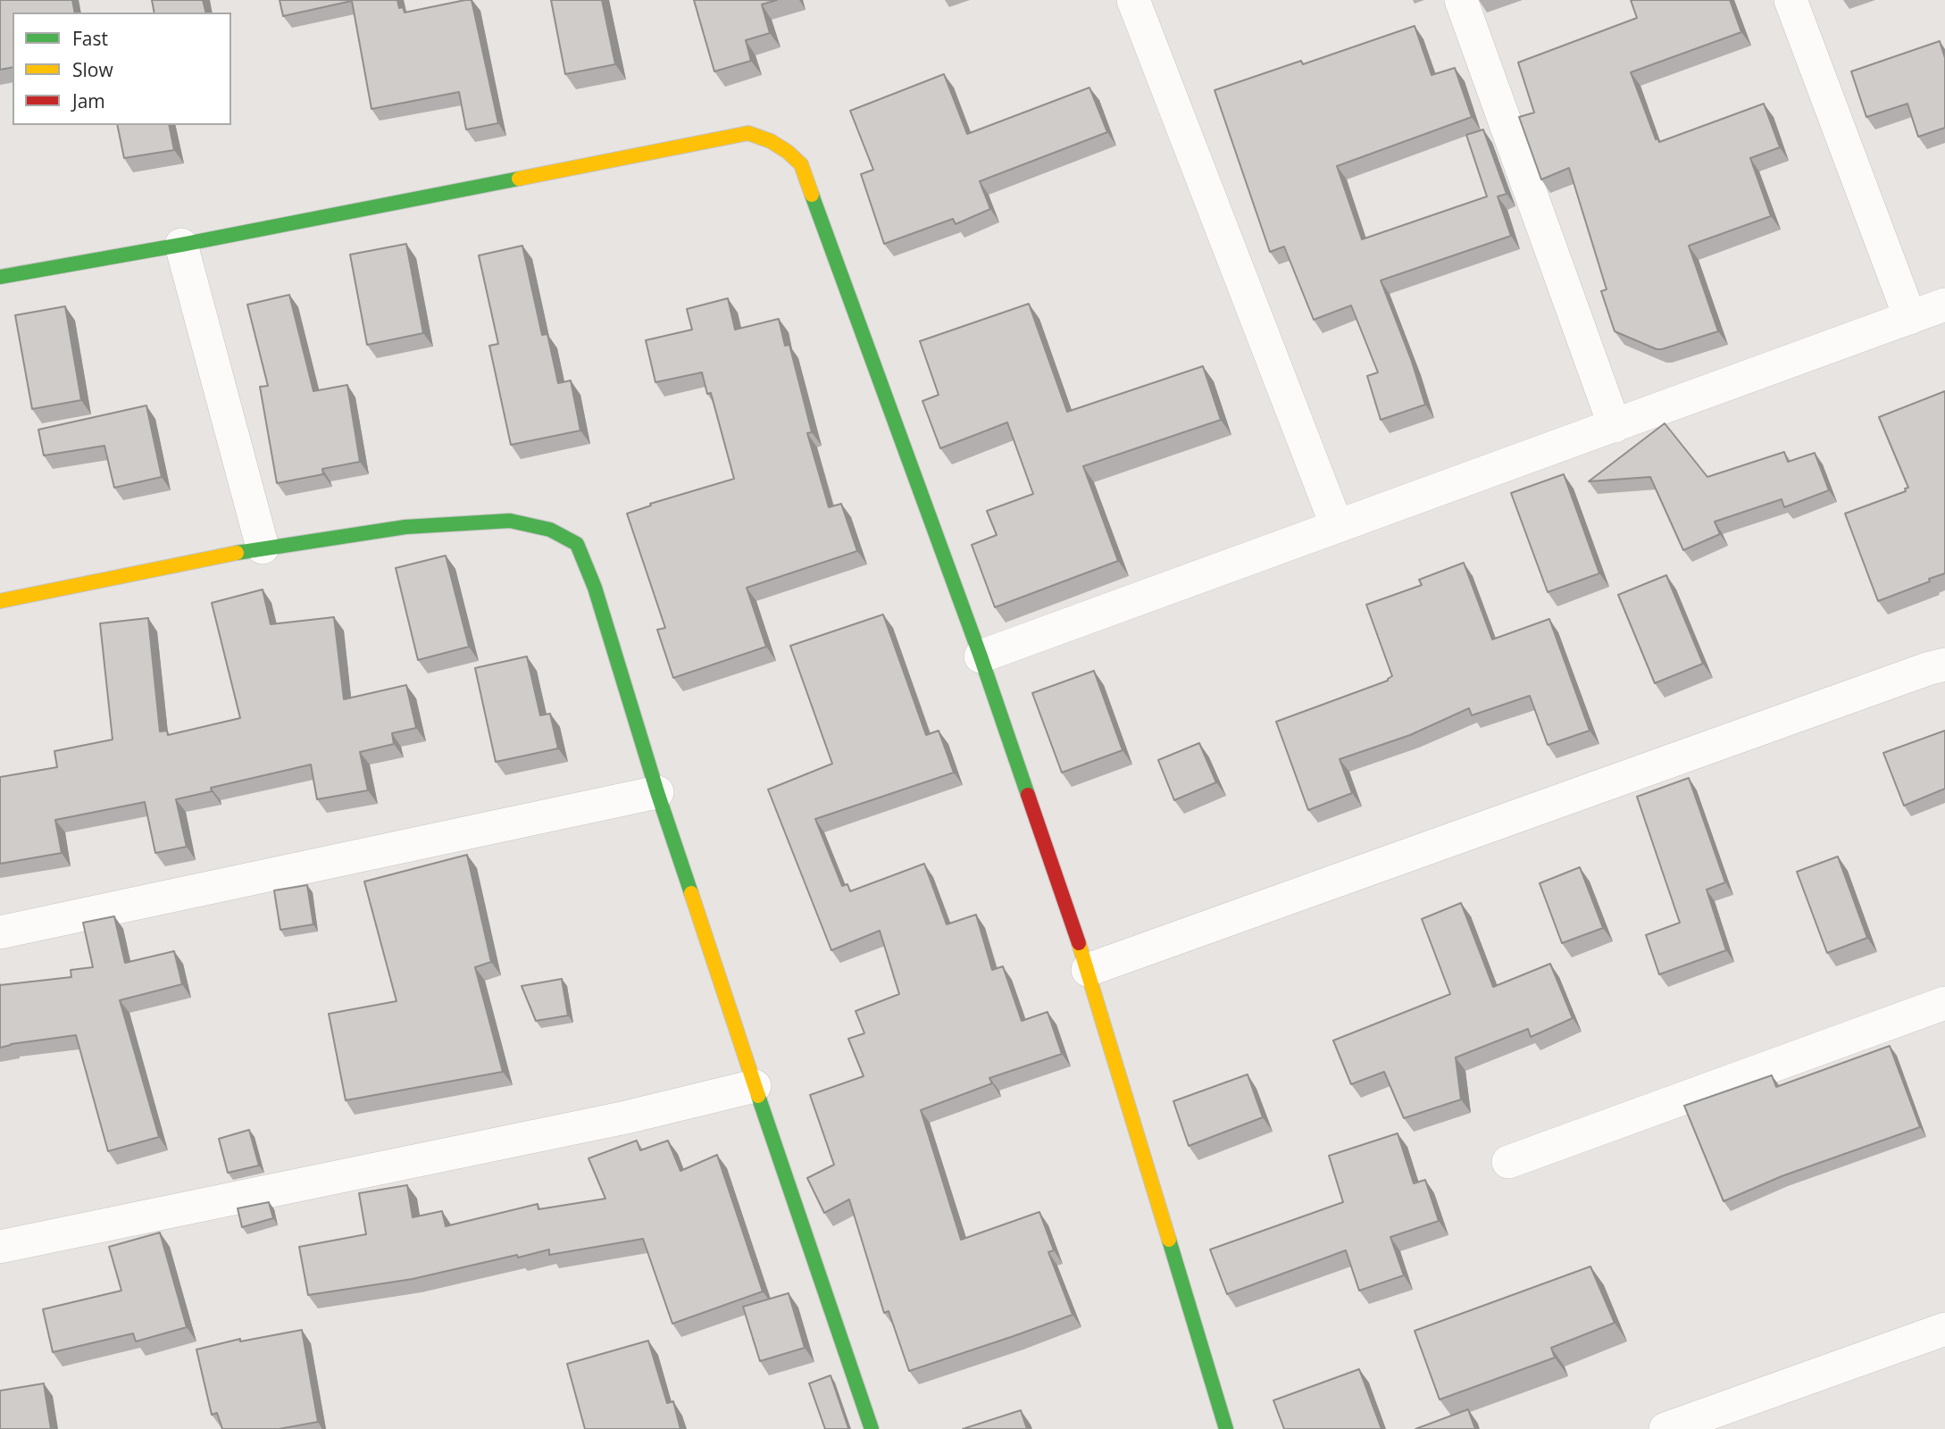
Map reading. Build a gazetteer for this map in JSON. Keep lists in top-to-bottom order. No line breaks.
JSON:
{"legend":["Fast","Slow","Jam"]}
